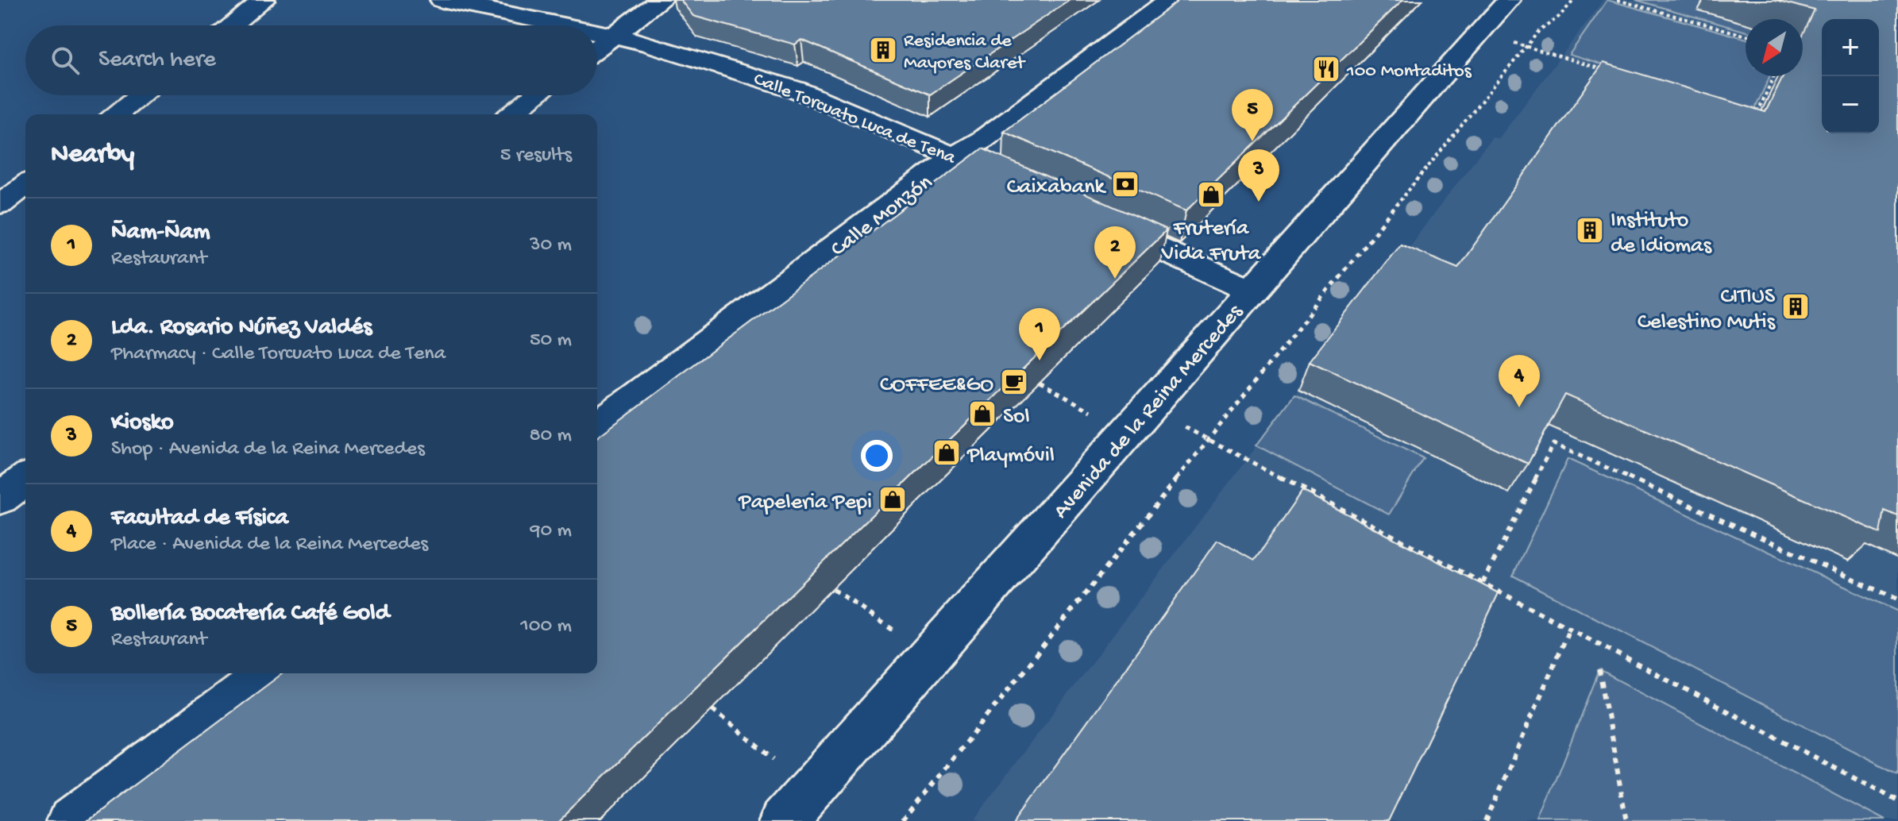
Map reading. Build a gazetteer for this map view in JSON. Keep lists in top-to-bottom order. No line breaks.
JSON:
{"streets":{"street":["Calle Torcuato Luca de Tena","Calle Monzón","Avenida de la Reina Mercedes"]},"crossings":[["Calle Torcuato Luca de Tena","Calle Monzón"]],"places":{"building":["Residencia de Mayores Claret","Instituto de Idiomas","CITIUS Celestino Mutis"],"restaurant":["100 Montaditos"],"bank":["Caixabank"],"shop":["Frutería Vida Fruta","Sol","Playmóvil","Papeleria Pepi"],"cafe":["COFFEE&GO"]},"north":"bottom left","page":{"map_buttons":["+","−"],"search":"Search here","pins":["5","3","2","1","4"],"heading":["Nearby","5 results"],"list":[{"mark":"1","name":"Ñam-Ñam","note":"Restaurant","value":"30 m"},{"mark":"2","name":"Lda. Rosario Núñez Valdés","note":"Pharmacy · Calle Torcuato Luca de Tena","value":"50 m"},{"mark":"3","name":"Kiosko","note":"Shop · Avenida de la Reina Mercedes","value":"80 m"},{"mark":"4","name":"Facultad de Física","note":"Place · Avenida de la Reina Mercedes","value":"90 m"},{"mark":"5","name":"Bollería Bocatería Café Gold","note":"Restaurant","value":"100 m"}]}}
